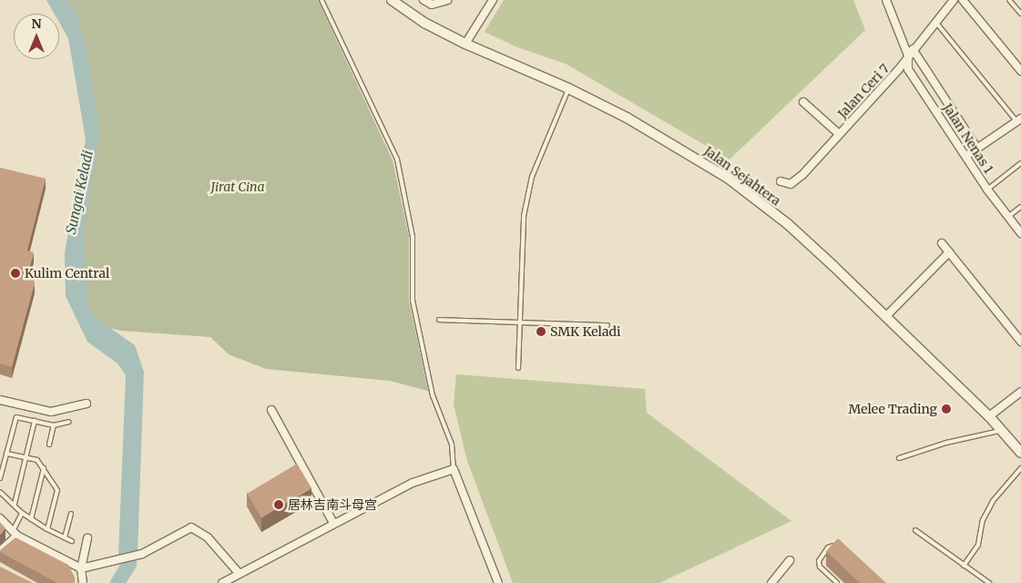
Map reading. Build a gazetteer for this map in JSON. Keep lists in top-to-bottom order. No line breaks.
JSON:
{"streets":{"street":["Jalan Ceri 7","Jalan Nenas 1","Jalan Sejahtera"]},"crossings":[["Jalan Ceri 7","Jalan Nenas 1"]],"water":["Sungai Keladi"],"parks":["Jirat Cina"],"places":["Kulim Central","SMK Keladi","Melee Trading","居林吉南斗母宫"],"north":"top"}
